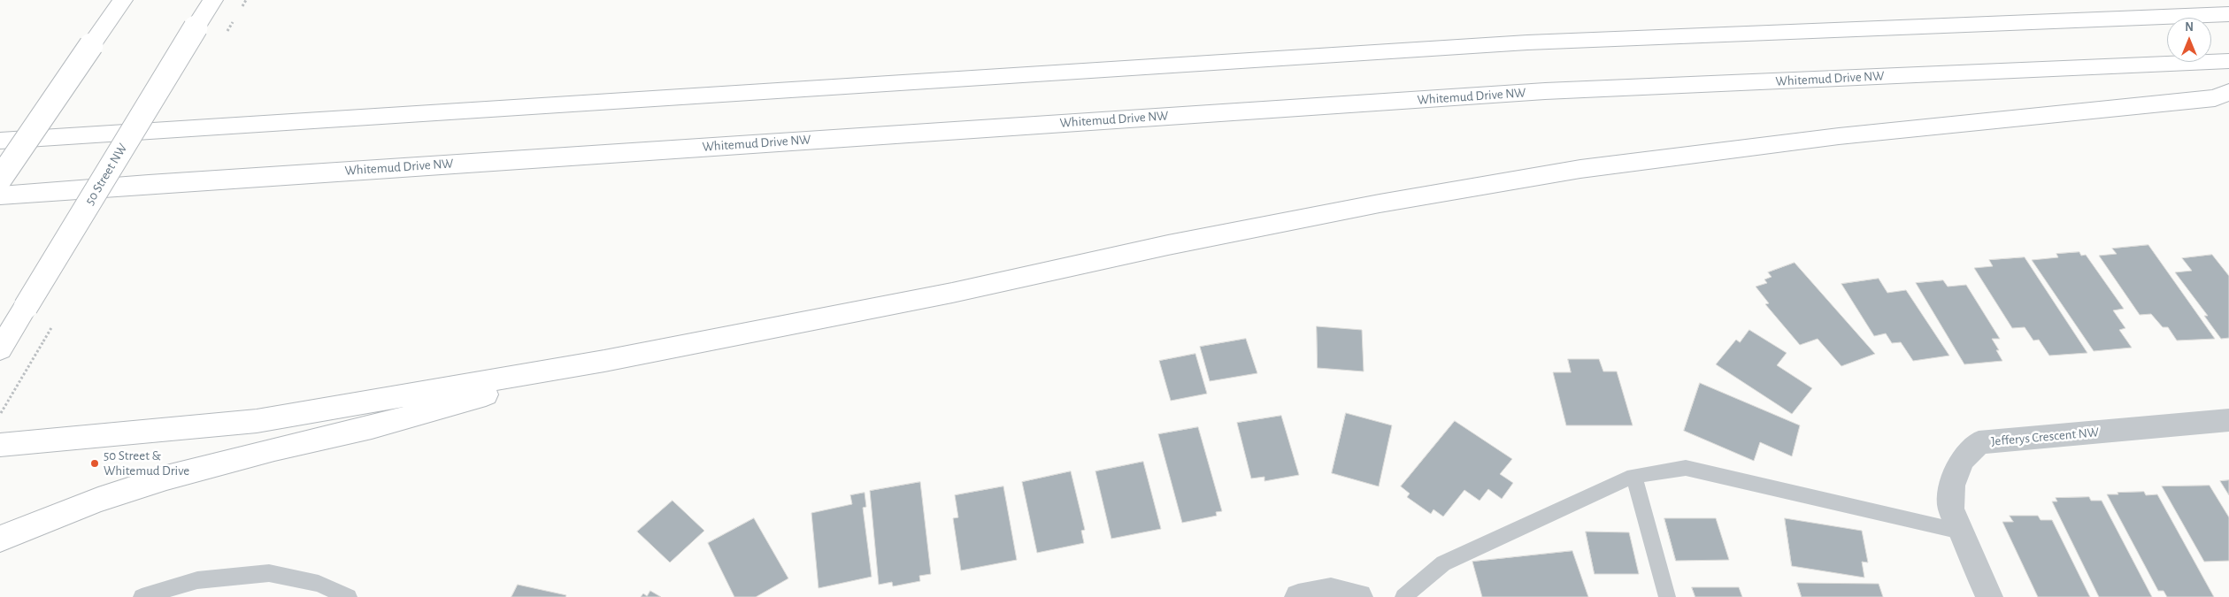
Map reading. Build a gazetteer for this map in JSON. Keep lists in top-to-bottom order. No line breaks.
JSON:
{"streets":{"main road":["Whitemud Drive NW","50 Street NW"],"street":["Jefferys Crescent NW"]},"places":["50 Street & Whitemud Drive"],"north":"top"}
